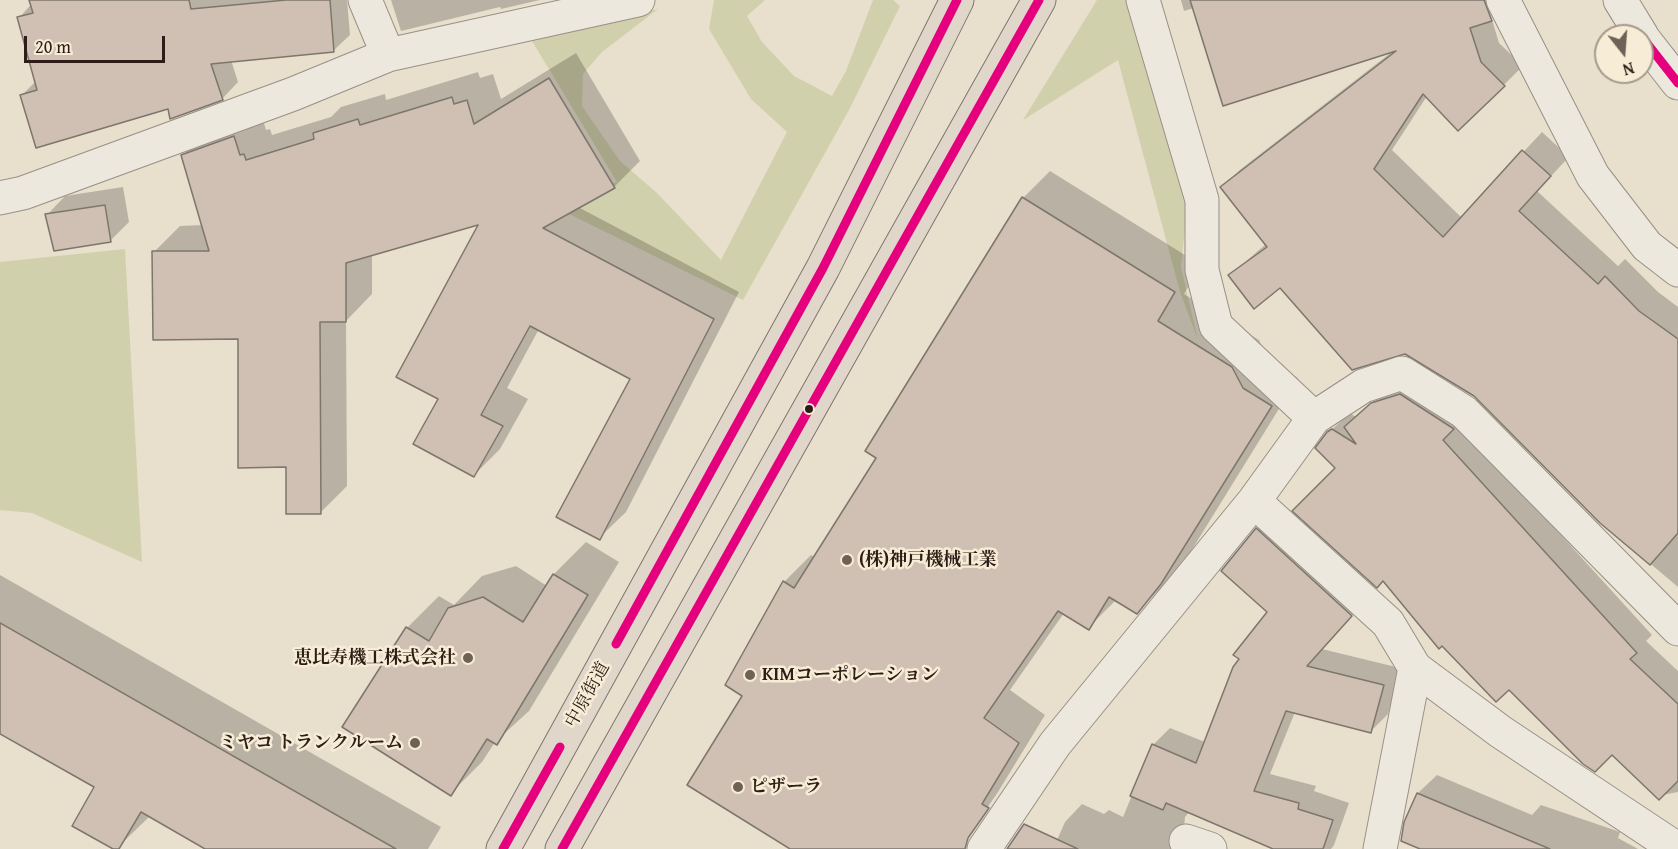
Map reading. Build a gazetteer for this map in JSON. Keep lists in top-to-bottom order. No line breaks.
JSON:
{"streets":{"main road":["中原街道"]},"places":["(株)神戸機械工業","恵比寿機工株式会社","KIMコーポレーション","ミヤコ トランクルーム","ピザーラ"],"scale_bar":"20 m","north":"bottom"}
